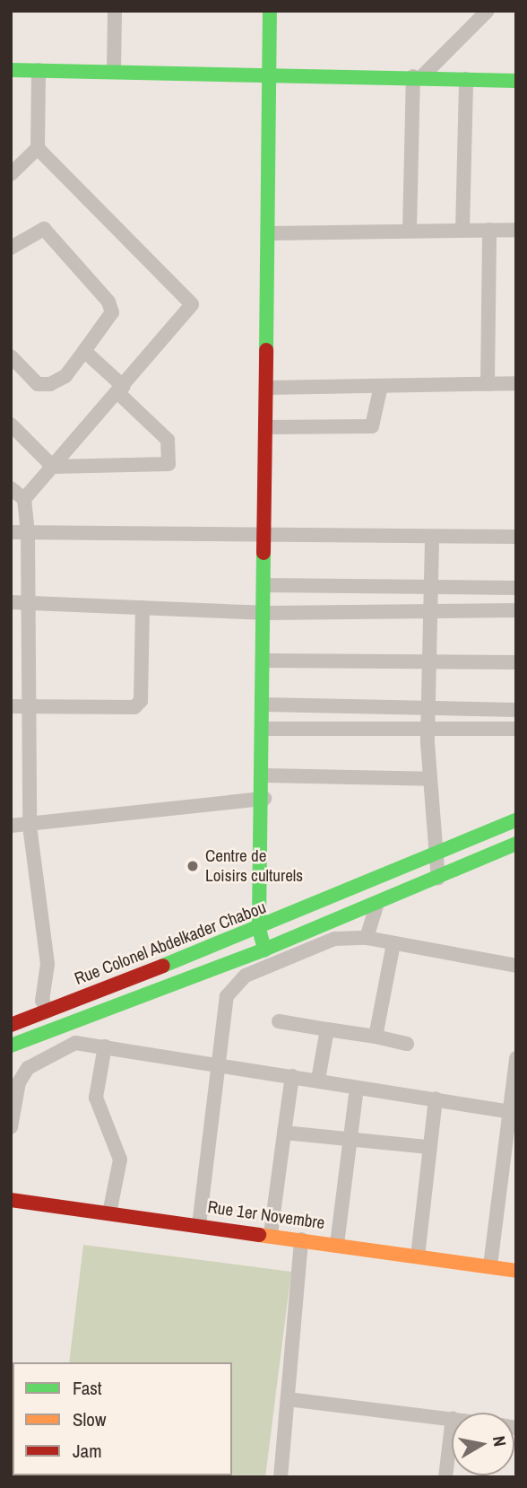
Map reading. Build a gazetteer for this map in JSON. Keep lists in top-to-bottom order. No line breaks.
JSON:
{"streets":{"main road":["Rue Colonel Abdelkader Chabou","Rue 1er Novembre"]},"places":["Centre de Loisirs culturels"],"legend":["Fast","Slow","Jam"],"north":"right"}
